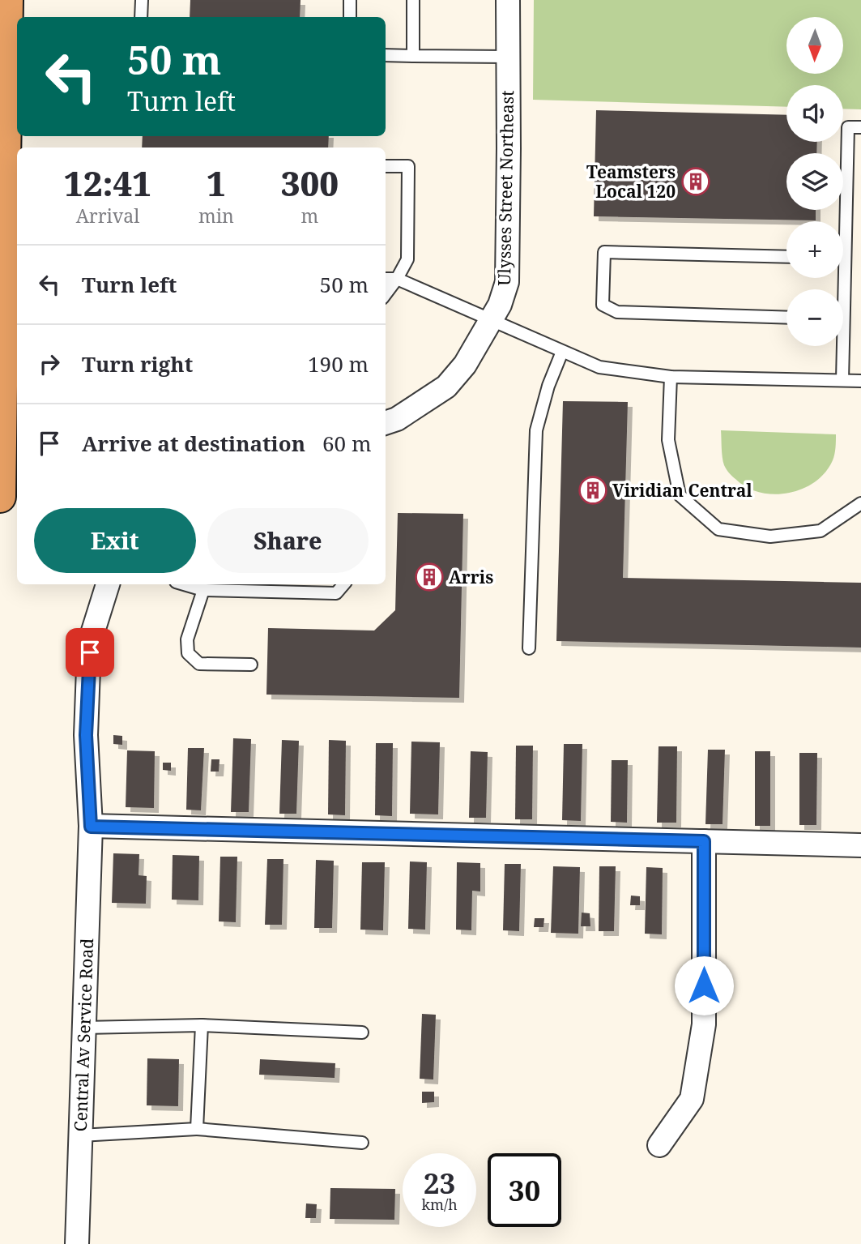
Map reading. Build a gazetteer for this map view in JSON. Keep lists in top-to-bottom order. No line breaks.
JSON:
{"streets":{"street":["Ulysses Street Northeast","Central Av Service Road"]},"places":{"building":["Teamsters Local 120","Viridian Central","Arris"]},"north":"bottom","page":{"map_buttons":["+","−"],"turn":["50 m","Turn left"],"eta":["12:41","Arrival","1","min","300","m"],"list":[{"name":"Turn left","value":"50 m"},{"name":"Turn right","value":"190 m"},{"name":"Arrive at destination","value":"60 m"}],"buttons":["Exit","Share"],"speed":"23 km/h","limit":"30"}}
